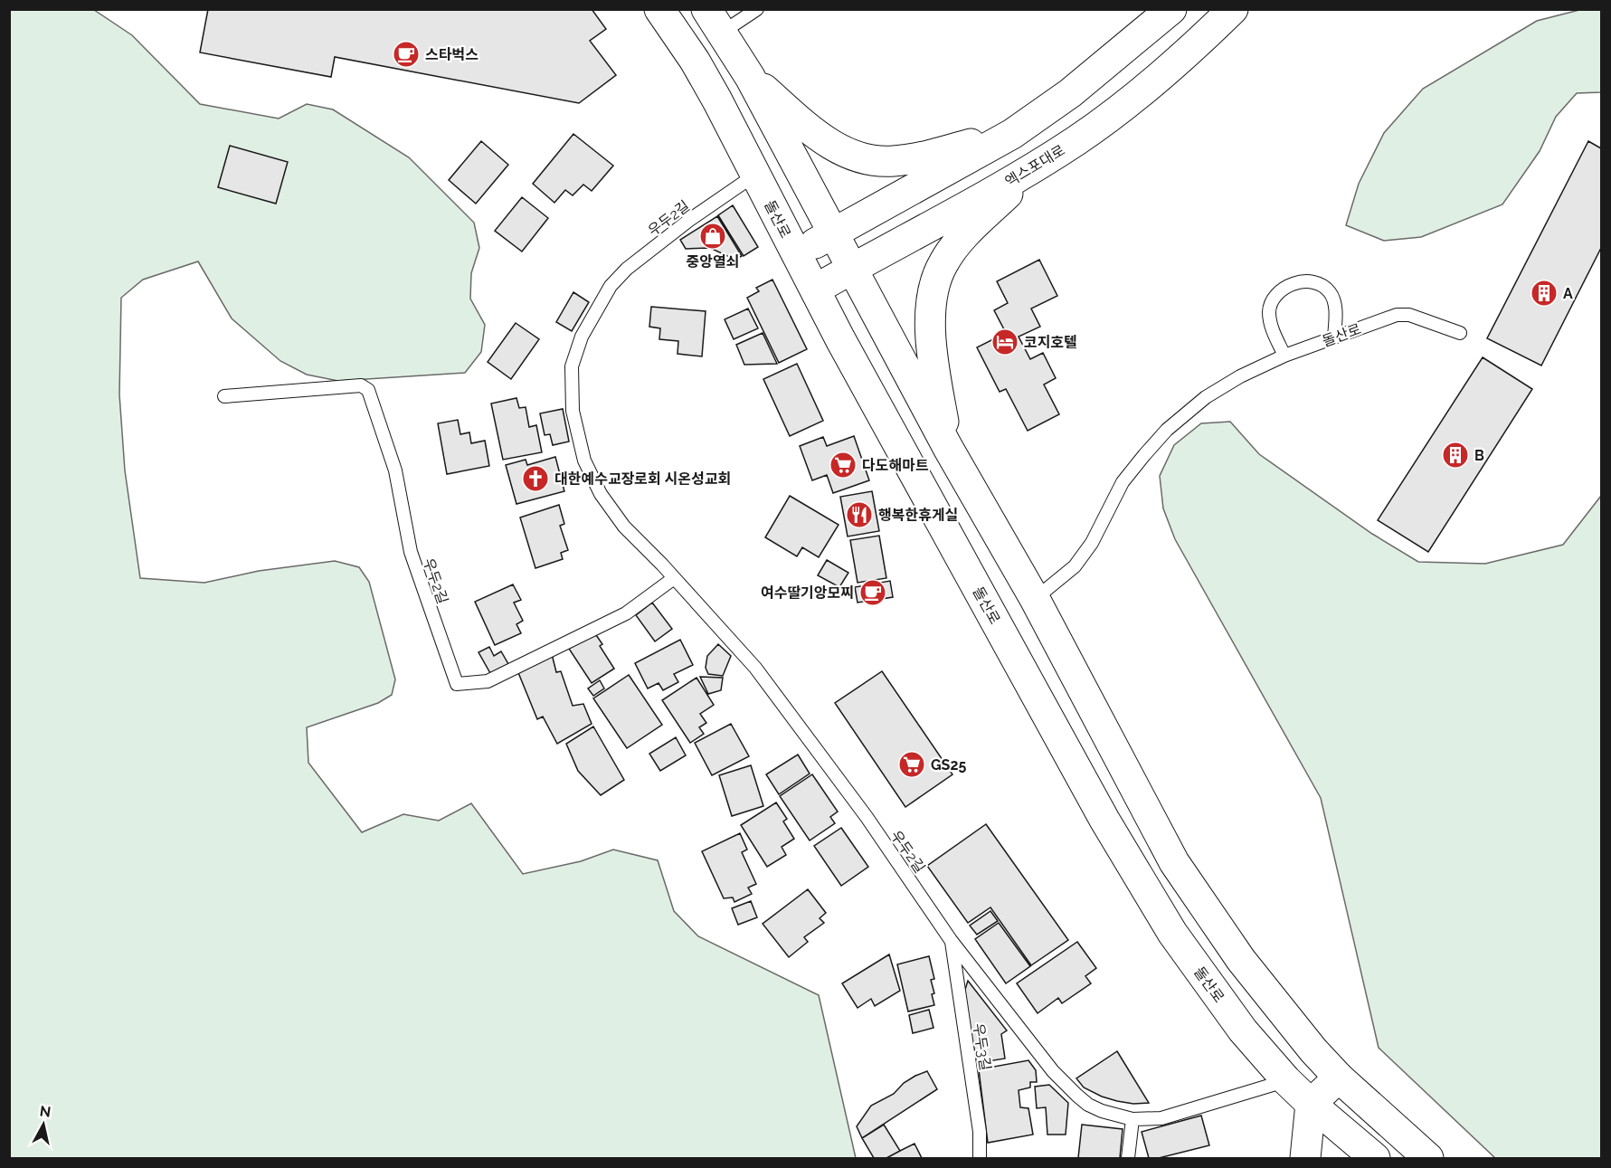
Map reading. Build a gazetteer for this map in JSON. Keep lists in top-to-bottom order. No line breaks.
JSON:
{"streets":{"main road":["엑스포대로","돌산로"],"lane":["우두2길","우두3길"]},"crossings":[["엑스포대로","돌산로"],["우두2길","돌산로"],["우두2길","우두3길"]],"places":{"cafe":["스타벅스","여수딸기앙모찌"],"shop":["중앙열쇠"],"building":["A","B"],"hotel":["코지호텔"],"supermarket":["다도해마트","GS25"],"church":["대한예수교장로회 시온성교회"],"restaurant":["행복한휴게실"]},"north":"top"}
